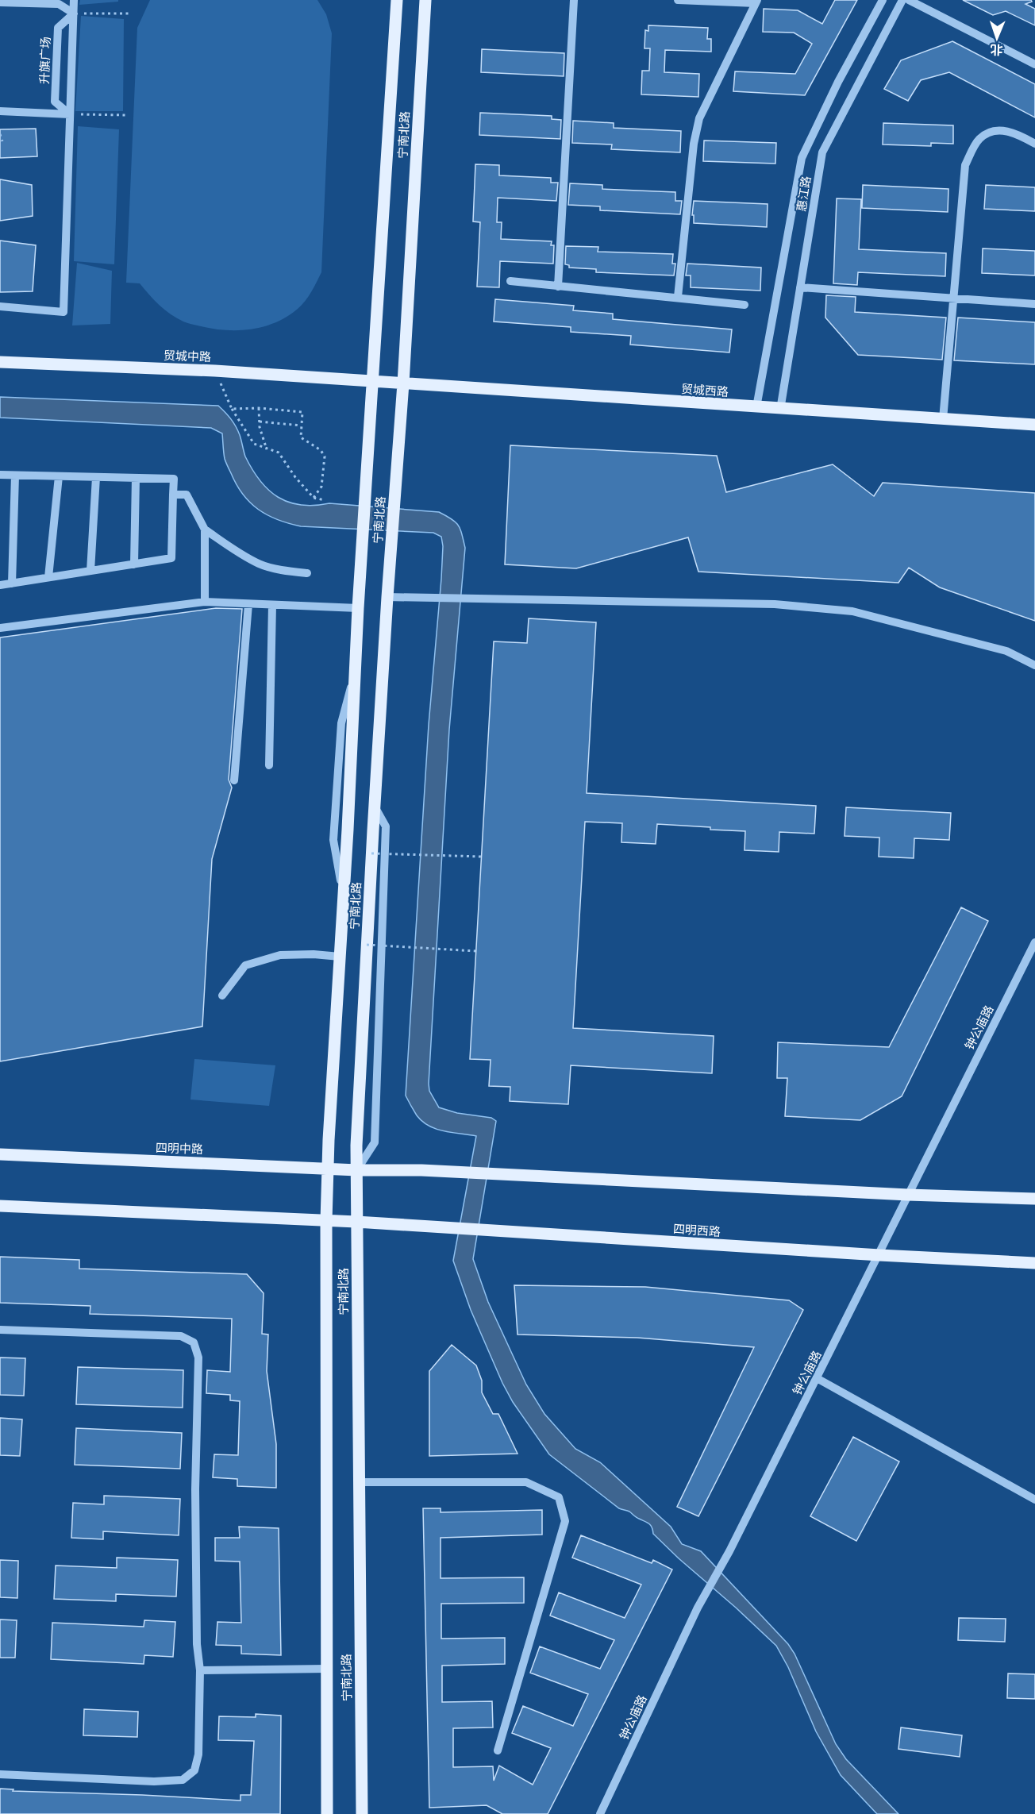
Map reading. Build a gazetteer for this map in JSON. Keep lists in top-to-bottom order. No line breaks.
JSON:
{"streets":{"main road":["宁南北路","贸城中路","贸城西路","四明中路","四明西路"],"street":["升旗广场","惠江路","钟公庙路"]},"crossings":[["宁南北路","贸城中路"],["宁南北路","贸城西路"],["宁南北路","四明中路"],["宁南北路","四明西路"],["惠江路","贸城西路"],["贸城中路","贸城西路"],["钟公庙路","四明西路"]],"north":"bottom"}
